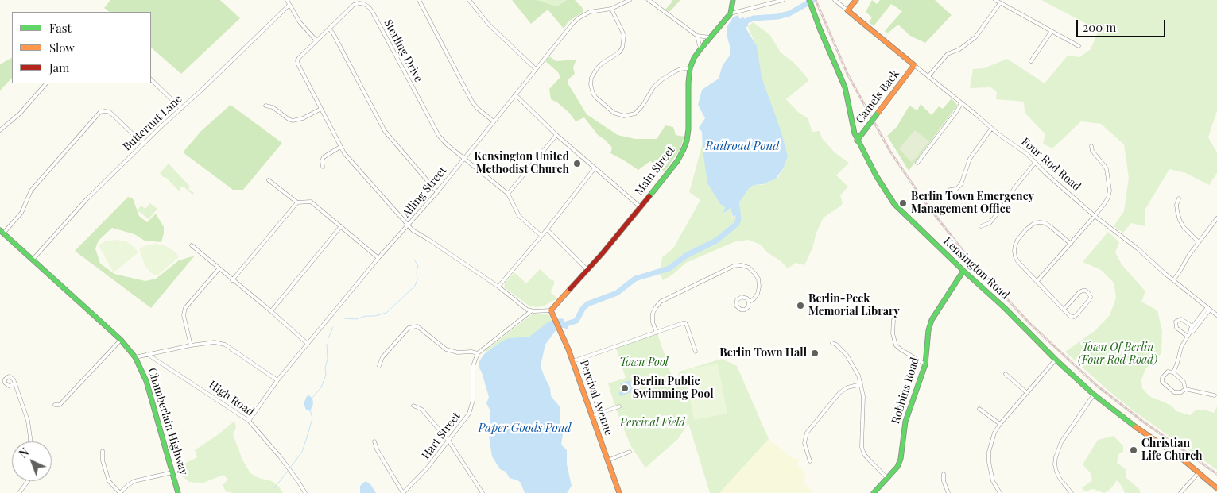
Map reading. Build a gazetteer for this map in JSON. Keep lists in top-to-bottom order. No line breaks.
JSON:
{"streets":{"street":["Sterling Drive","Camels Back","Butternut Lane","Four Rod Road","Main Street","Alling Street","Kensington Road","Robbins Road","Percival Avenue","High Road","Chamberlain Highway","Hart Street"]},"crossings":[["Sterling Drive","Alling Street"],["Camels Back","Four Rod Road"],["Camels Back","Kensington Road"],["Main Street","Percival Avenue"],["Alling Street","High Road"],["Kensington Road","Robbins Road"]],"water":["Railroad Pond","Paper Goods Pond"],"parks":["Town Of Berlin (Four Rod Road)","Town Pool","Percival Field"],"places":["Kensington United Methodist Church","Berlin Town Emergency Management Office","Berlin-Peck Memorial Library","Berlin Town Hall","Berlin Public Swimming Pool","Christian Life Church"],"legend":["Fast","Slow","Jam"],"scale_bar":"200 m","north":"top left"}
